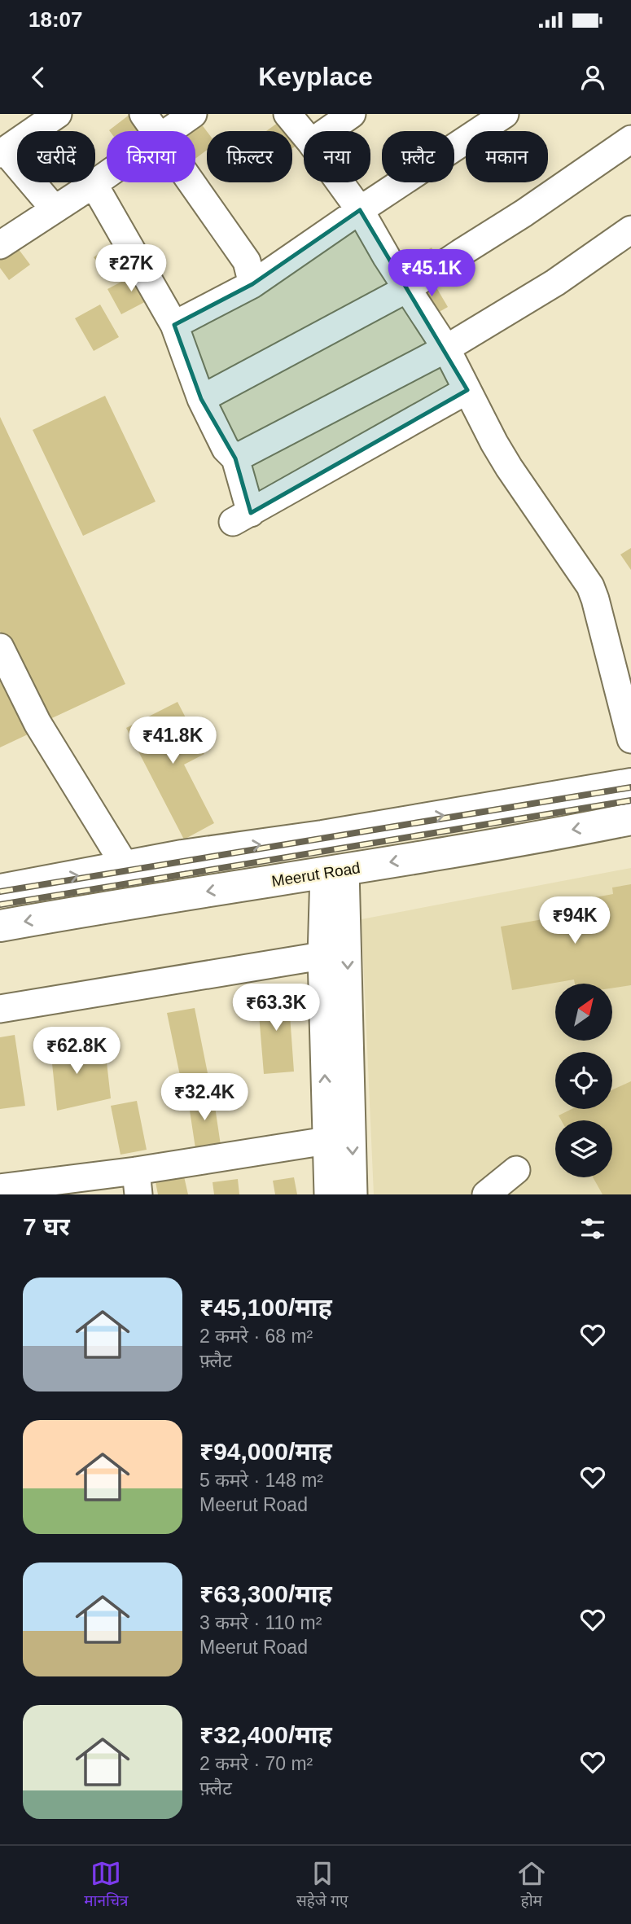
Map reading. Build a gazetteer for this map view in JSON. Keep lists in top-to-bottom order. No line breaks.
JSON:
{"streets":{"main road":["Meerut Road"]},"north":"top right","page":{"status":"18:07","header":"Keyplace","chip":["खरीदें","किराया","फ़िल्टर","नया","फ़्लैट","मकान"],"price":["₹27K","₹45.1K","₹41.8K","₹94K","₹63.3K","₹62.8K","₹32.4K"],"heading":"7 घर","list":[{"name":"₹45,100/माह","note":"2 कमरे · 68 m² · फ़्लैट"},{"name":"₹94,000/माह","note":"5 कमरे · 148 m² · Meerut Road"},{"name":"₹63,300/माह","note":"3 कमरे · 110 m² · Meerut Road"},{"name":"₹32,400/माह","note":"2 कमरे · 70 m² · फ़्लैट"}],"tabs":["मानचित्र","सहेजे गए","होम"]}}
